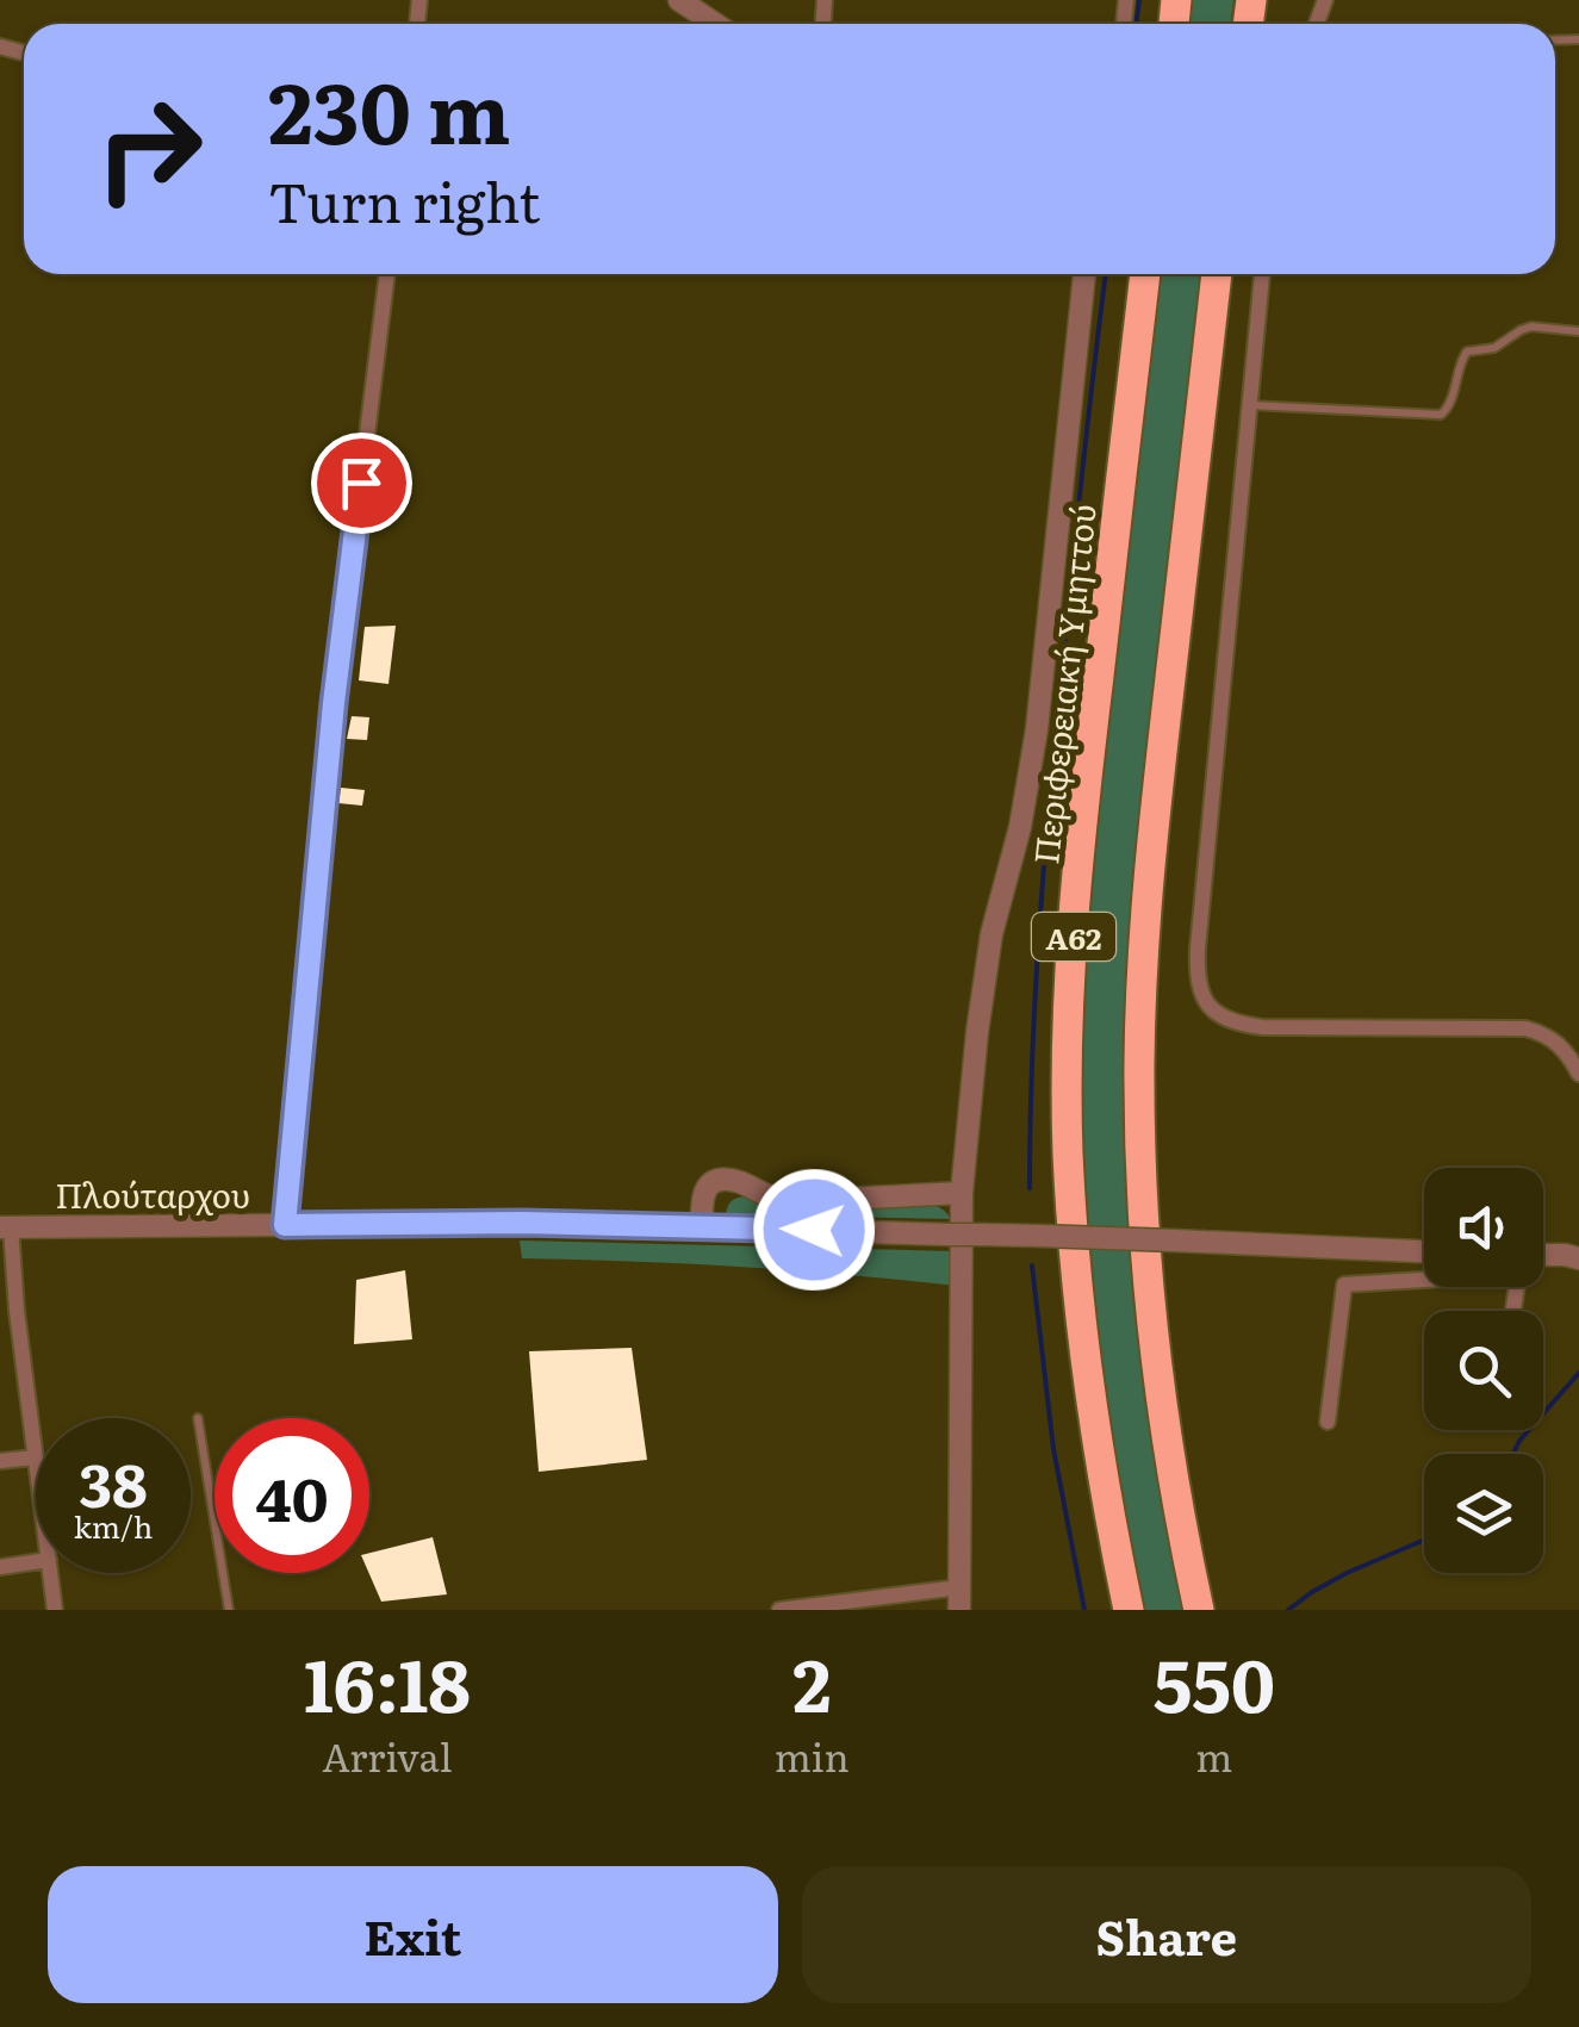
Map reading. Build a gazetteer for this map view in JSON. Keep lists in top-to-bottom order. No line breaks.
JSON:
{"streets":{"highway":["Περιφερειακή Υμηττού","Α62"],"street":["Πλούταρχου"]},"page":{"turn":["230 m","Turn right"],"speed":"38 km/h","limit":"40","eta":["16:18","Arrival","2","min","550","m"],"buttons":["Exit","Share"]}}
